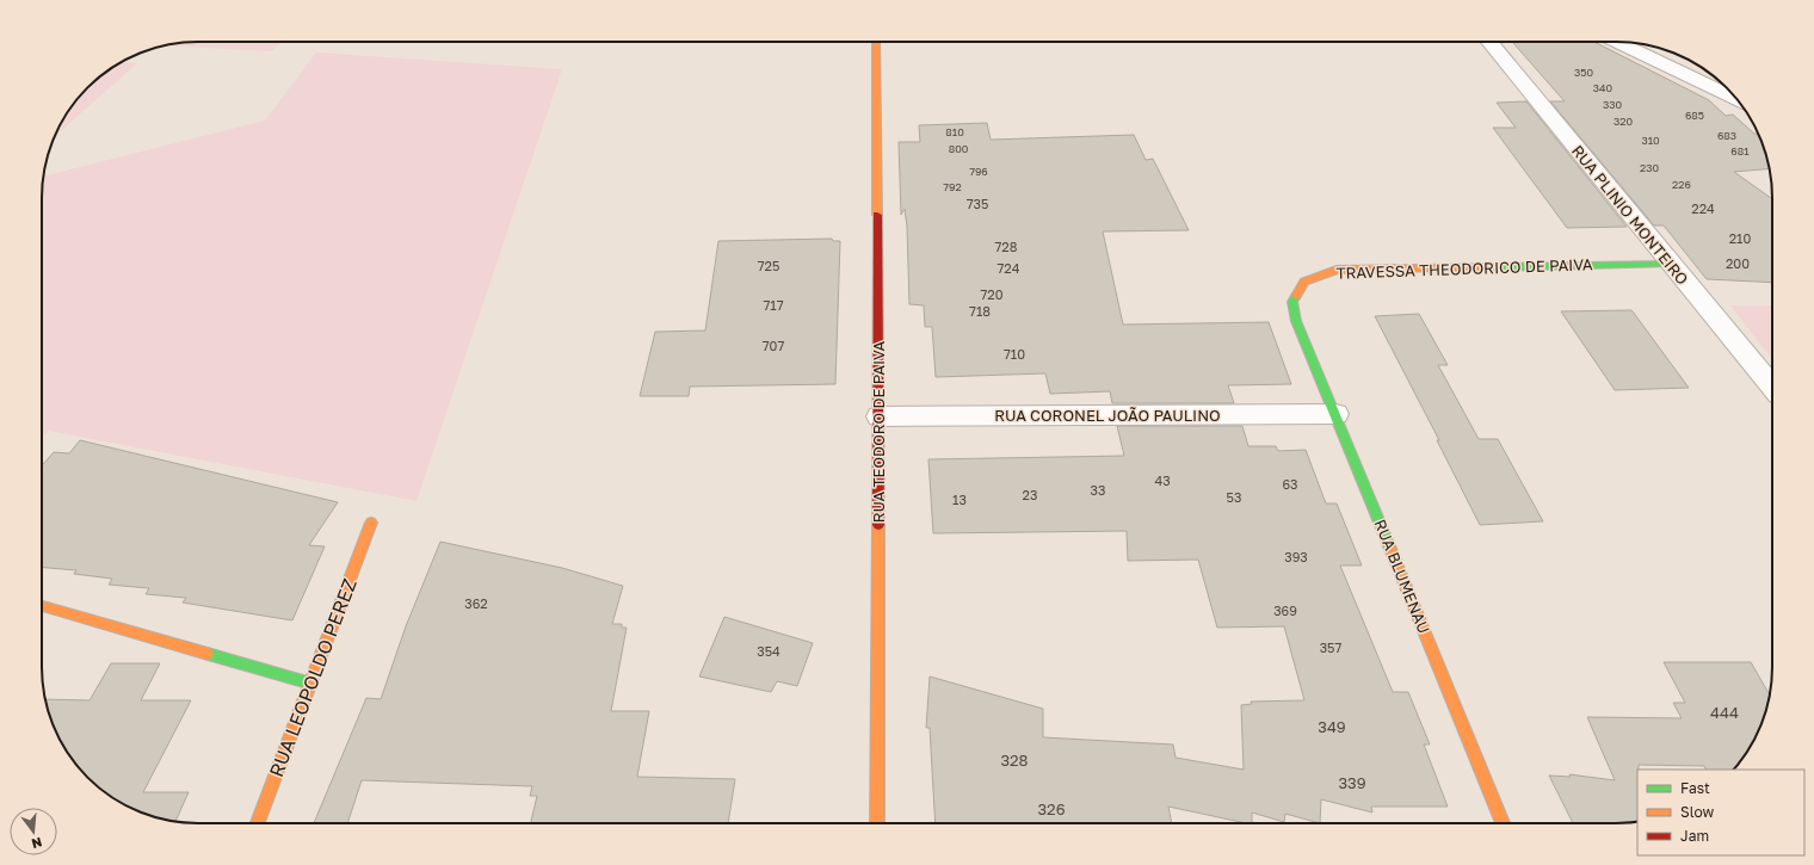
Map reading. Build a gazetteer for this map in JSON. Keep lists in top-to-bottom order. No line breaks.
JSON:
{"streets":{"street":["RUA PLINIO MONTEIRO","TRAVESSA THEODORICO DE PAIVA","RUA CORONEL JOÃO PAULINO","RUA TEODORO DE PAIVA","RUA BLUMENAU","RUA LEOPOLDO PEREZ"]},"crossings":[["RUA PLINIO MONTEIRO","TRAVESSA THEODORICO DE PAIVA"],["TRAVESSA THEODORICO DE PAIVA","RUA BLUMENAU"],["RUA CORONEL JOÃO PAULINO","RUA TEODORO DE PAIVA"],["RUA CORONEL JOÃO PAULINO","RUA BLUMENAU"]],"house_numbers":["350","340","330","685","320","810","683","310","800","681","230","796","226","792","735","224","210","728","200","725","724","720","717","718","707","710","43","63","33","23","53","13","393","362","369","357","354","444","349","328","339","326"],"legend":["Fast","Slow","Jam"],"north":"bottom"}
